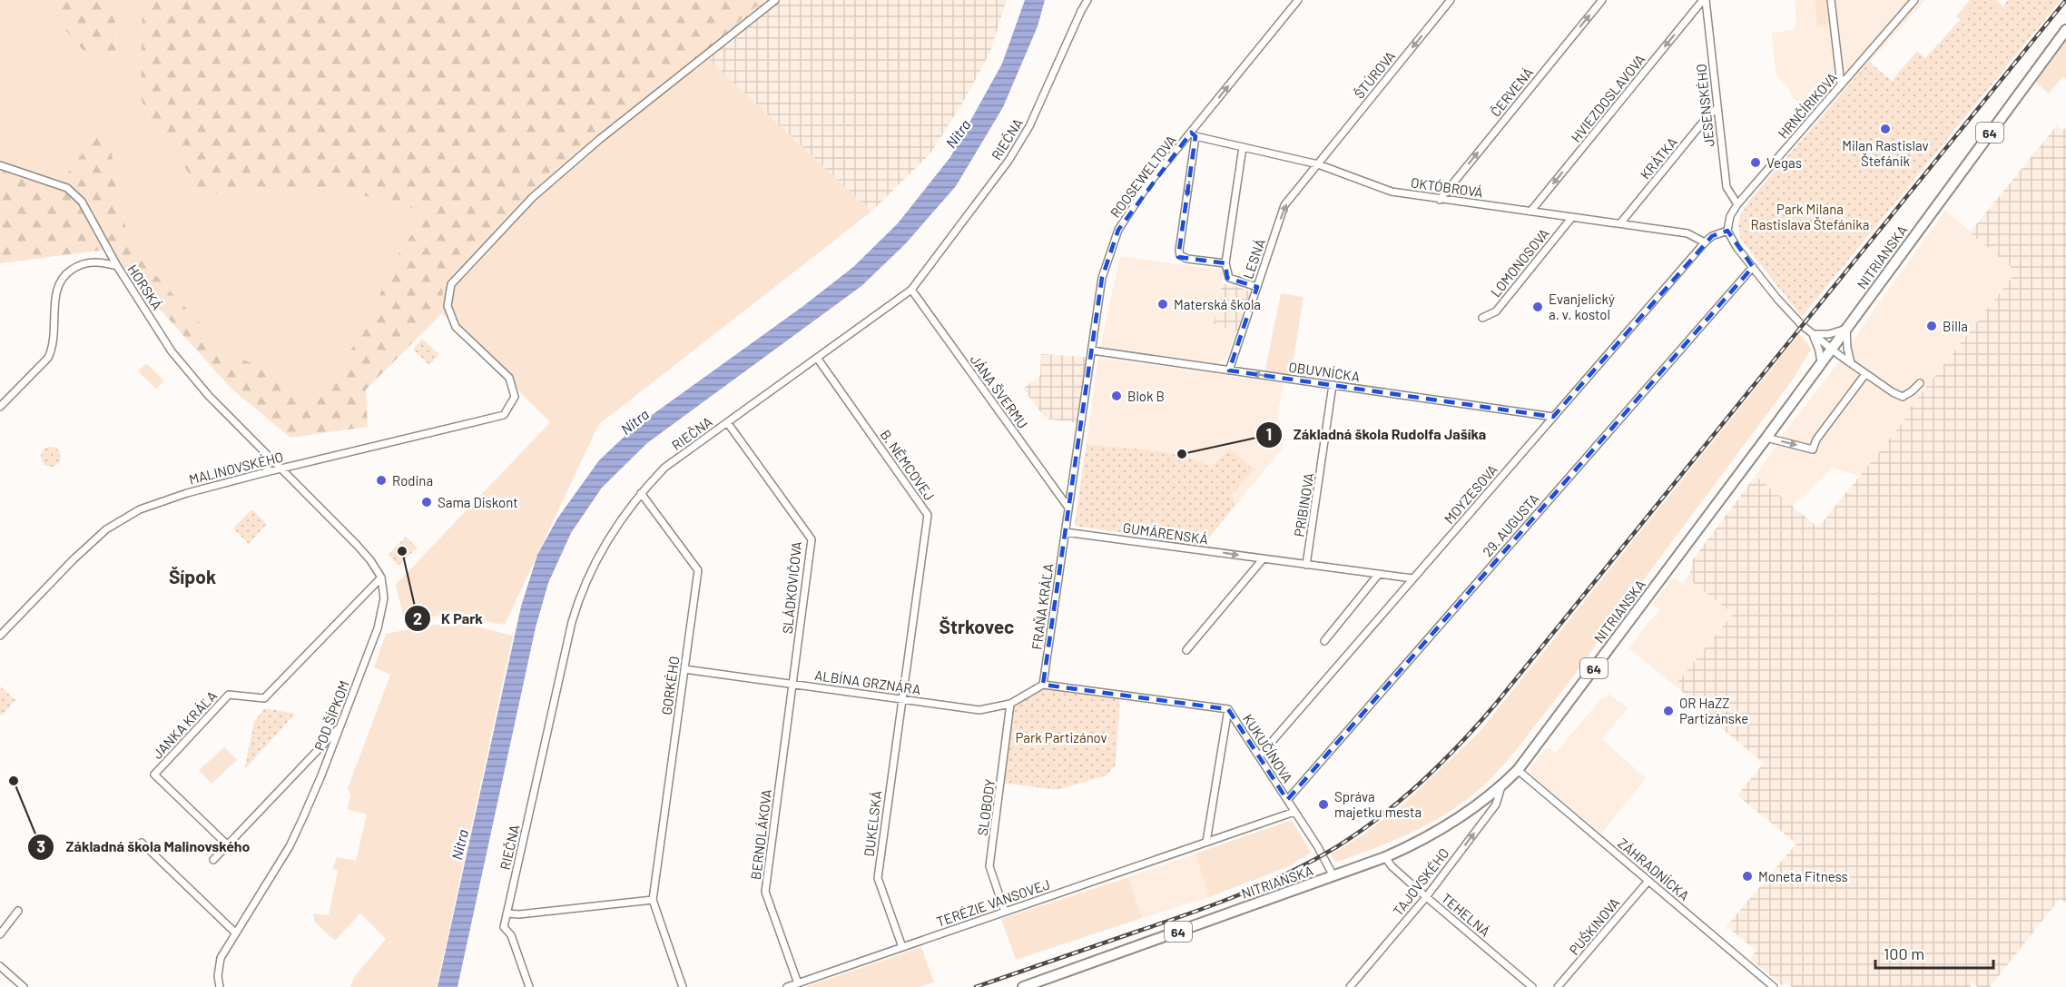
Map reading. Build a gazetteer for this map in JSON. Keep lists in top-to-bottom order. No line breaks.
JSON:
{"streets":{"main road":["64","NITRIANSKA"],"street":["ŠTÚROVA","ČERVENÁ","HVIEZDOSLAVOVA","JESENSKÉHO","HRNČÍRIKOVA","RIEČNA","KRÁTKA","ROOSEWELTOVA","OKTÓBROVÁ","LESNÁ","LOMONOSOVA","HORSKÁ","OBUVNÍCKA","JÁNA ŠVERMU","B. NĚMCOVEJ","MALINOVSKÉHO","MOYZESOVA","PRIBINOVA","29. AUGUSTA","GUMÁRENSKÁ","SLÁDKOVIČOVA","FRAŇA KRÁĽA","ALBÍNA GRZNÁRA","GORKÉHO","POD ŠÍPKOM","JANKA KRÁĽA","KUKUČÍNOVA","SLOBODY","DUKELSKÁ","BERNOLÁKOVA","ZÁHRADNÍCKA","TAJOVSKÉHO","TERÉZIE VANSOVEJ","TEHELNÁ","PUŠKINOVA"]},"crossings":[["ŠTÚROVA","OKTÓBROVÁ"],["ŠTÚROVA","LESNÁ"],["ČERVENÁ","OKTÓBROVÁ"],["HVIEZDOSLAVOVA","JESENSKÉHO"],["HVIEZDOSLAVOVA","OKTÓBROVÁ"],["JESENSKÉHO","HRNČÍRIKOVA"],["JESENSKÉHO","KRÁTKA"],["HRNČÍRIKOVA","MOYZESOVA"],["RIEČNA","JÁNA ŠVERMU"],["RIEČNA","B. NĚMCOVEJ"],["RIEČNA","SLÁDKOVIČOVA"],["RIEČNA","GORKÉHO"],["KRÁTKA","OKTÓBROVÁ"],["ROOSEWELTOVA","OKTÓBROVÁ"],["ROOSEWELTOVA","OBUVNÍCKA"],["ROOSEWELTOVA","JÁNA ŠVERMU"],["ROOSEWELTOVA","GUMÁRENSKÁ"],["ROOSEWELTOVA","FRAŇA KRÁĽA"],["OKTÓBROVÁ","LESNÁ"],["OKTÓBROVÁ","LOMONOSOVA"],["OKTÓBROVÁ","MOYZESOVA"],["NITRIANSKA","KUKUČÍNOVA"],["NITRIANSKA","ZÁHRADNÍCKA"],["NITRIANSKA","TAJOVSKÉHO"],["NITRIANSKA","TEHELNÁ"],["LESNÁ","OBUVNÍCKA"],["HORSKÁ","MALINOVSKÉHO"],["OBUVNÍCKA","MOYZESOVA"],["OBUVNÍCKA","PRIBINOVA"],["B. NĚMCOVEJ","ALBÍNA GRZNÁRA"],["B. NĚMCOVEJ","DUKELSKÁ"],["MOYZESOVA","GUMÁRENSKÁ"],["MOYZESOVA","KUKUČÍNOVA"],["PRIBINOVA","GUMÁRENSKÁ"],["29. AUGUSTA","KUKUČÍNOVA"],["GUMÁRENSKÁ","FRAŇA KRÁĽA"],["SLÁDKOVIČOVA","ALBÍNA GRZNÁRA"],["SLÁDKOVIČOVA","BERNOLÁKOVA"],["FRAŇA KRÁĽA","ALBÍNA GRZNÁRA"],["FRAŇA KRÁĽA","KUKUČÍNOVA"],["ALBÍNA GRZNÁRA","GORKÉHO"],["ALBÍNA GRZNÁRA","KUKUČÍNOVA"],["ALBÍNA GRZNÁRA","SLOBODY"],["ALBÍNA GRZNÁRA","DUKELSKÁ"],["ALBÍNA GRZNÁRA","BERNOLÁKOVA"],["POD ŠÍPKOM","JANKA KRÁĽA"],["KUKUČÍNOVA","TERÉZIE VANSOVEJ"],["SLOBODY","TERÉZIE VANSOVEJ"],["DUKELSKÁ","TERÉZIE VANSOVEJ"],["BERNOLÁKOVA","TERÉZIE VANSOVEJ"],["ZÁHRADNÍCKA","PUŠKINOVA"],["TAJOVSKÉHO","TEHELNÁ"]],"one_way":["ŠTÚROVA","ČERVENÁ","HVIEZDOSLAVOVA","GUMÁRENSKÁ","TAJOVSKÉHO"],"districts":["Šípok","Štrkovec"],"water":["Nitra"],"parks":["Park Milana Rastislava Štefánika","Park Partizánov"],"places":["Milan Rastislav Štefánik","Vegas","Materská škola","Evanjelický a. v. kostol","Billa","Blok B","Základná škola Rudolfa Jašíka","Rodina","Sama Diskont","K Park","OR HaZZ Partizánske","Základná škola Malinovského","Správa majetku mesta","Moneta Fitness"],"scale_bar":"100 m"}
